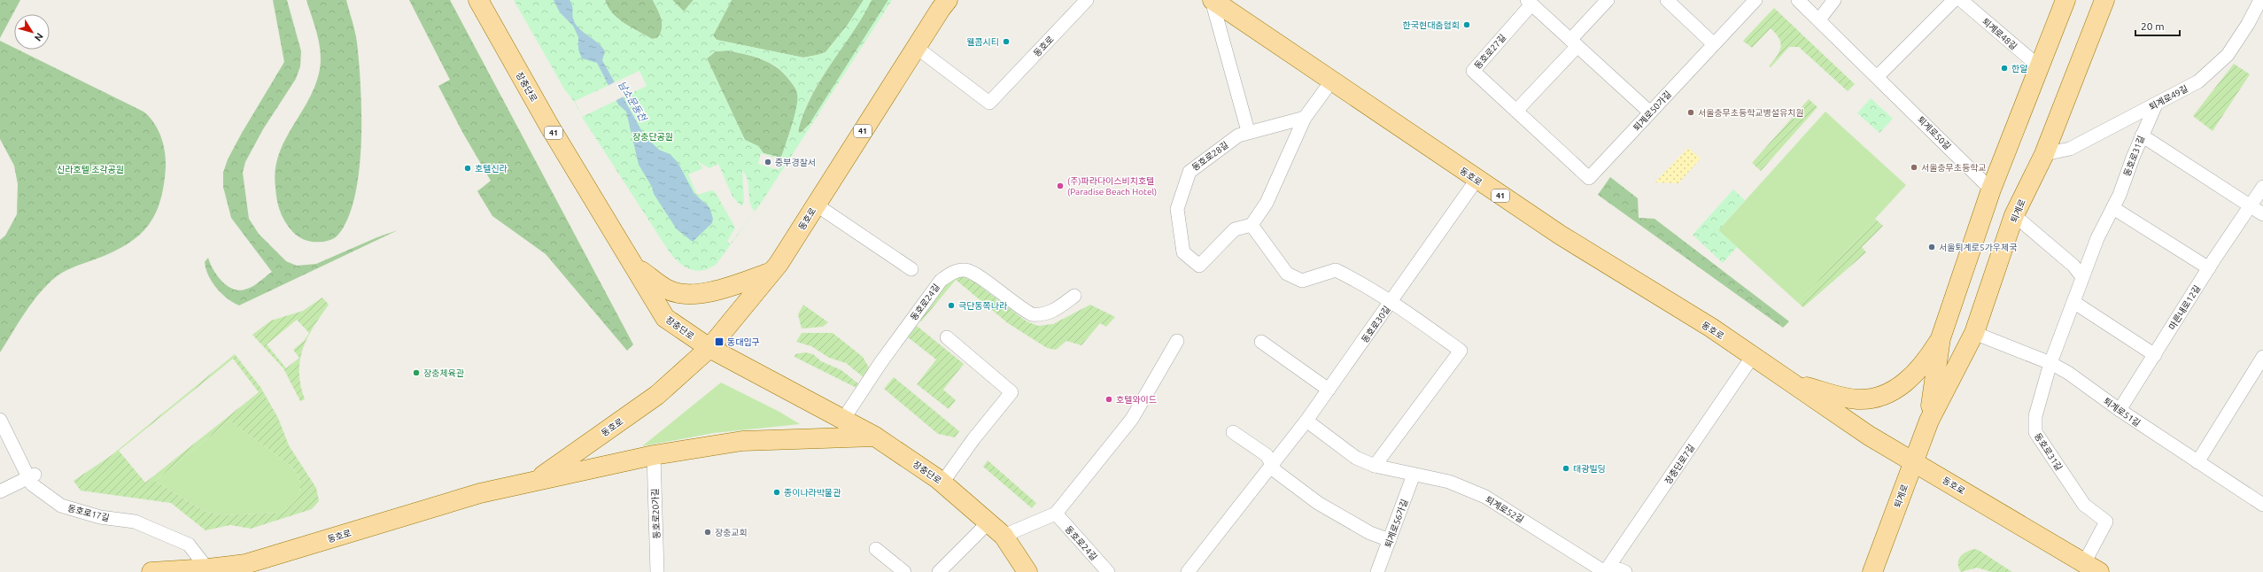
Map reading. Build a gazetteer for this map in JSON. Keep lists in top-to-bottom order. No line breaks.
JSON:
{"streets":{"main road":["동호로","장충단로","41","퇴계로"],"street":["퇴계로48길","동호로27길","퇴계로49길","퇴계로50가길","퇴계로50길","동호로28길","동호로31길","동호로24길","마른내로12길","동호로30길","퇴계로51길","장충단로7길","퇴계로52길","동호로17길","동호로20가길","퇴계로56가길"]},"crossings":[["퇴계로48길","퇴계로"],["동호로","장충단로"],["동호로","동호로31길"],["동호로","퇴계로"],["동호로","동호로30길"],["동호로","장충단로7길"],["동호로","동호로17길"],["동호로27길","퇴계로50가길"],["장충단로","동호로24길"],["퇴계로49길","동호로31길"],["퇴계로49길","퇴계로"],["퇴계로50길","퇴계로"],["동호로31길","퇴계로51길"],["퇴계로","퇴계로51길"],["마른내로12길","퇴계로51길"],["동호로30길","퇴계로52길"],["장충단로7길","퇴계로52길"],["퇴계로52길","퇴계로56가길"]],"water":["남소문동천"],"parks":["장충단공원","신라호텔 조각공원"],"places":{"other":["한국현대춤협회","웰콤시티","한알","서울충무초등학교병설유치원","중부경찰서","서울충무초등학교","호텔신라","(주)파라다이스비치호텔 (Paradise Beach Hotel)","서울퇴계로5가우체국","극단동쪽나라","장충체육관","호텔와이드","태광빌딩","종이나라박물관","장충교회"],"transit":["동대입구"]},"scale_bar":"20 m","north":"bottom right"}
